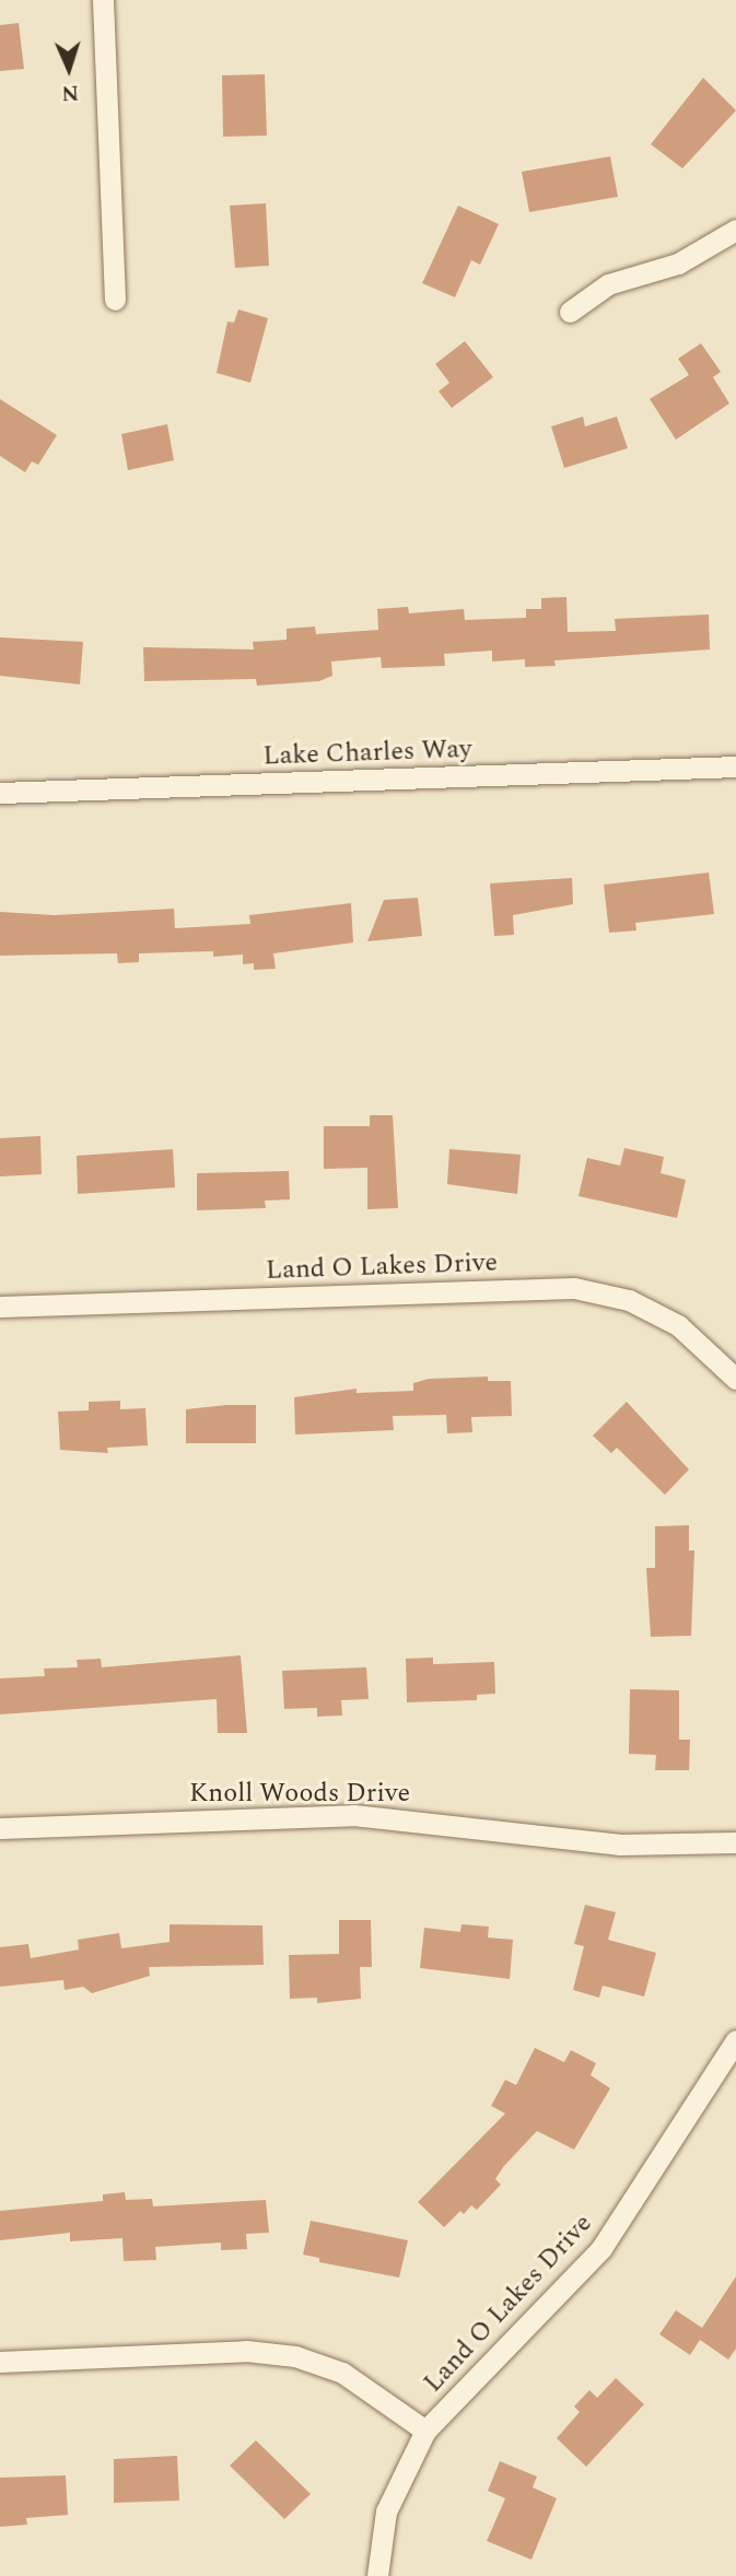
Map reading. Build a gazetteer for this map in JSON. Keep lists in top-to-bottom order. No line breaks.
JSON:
{"streets":{"street":["Lake Charles Way","Land O Lakes Drive","Knoll Woods Drive"]},"north":"bottom"}
